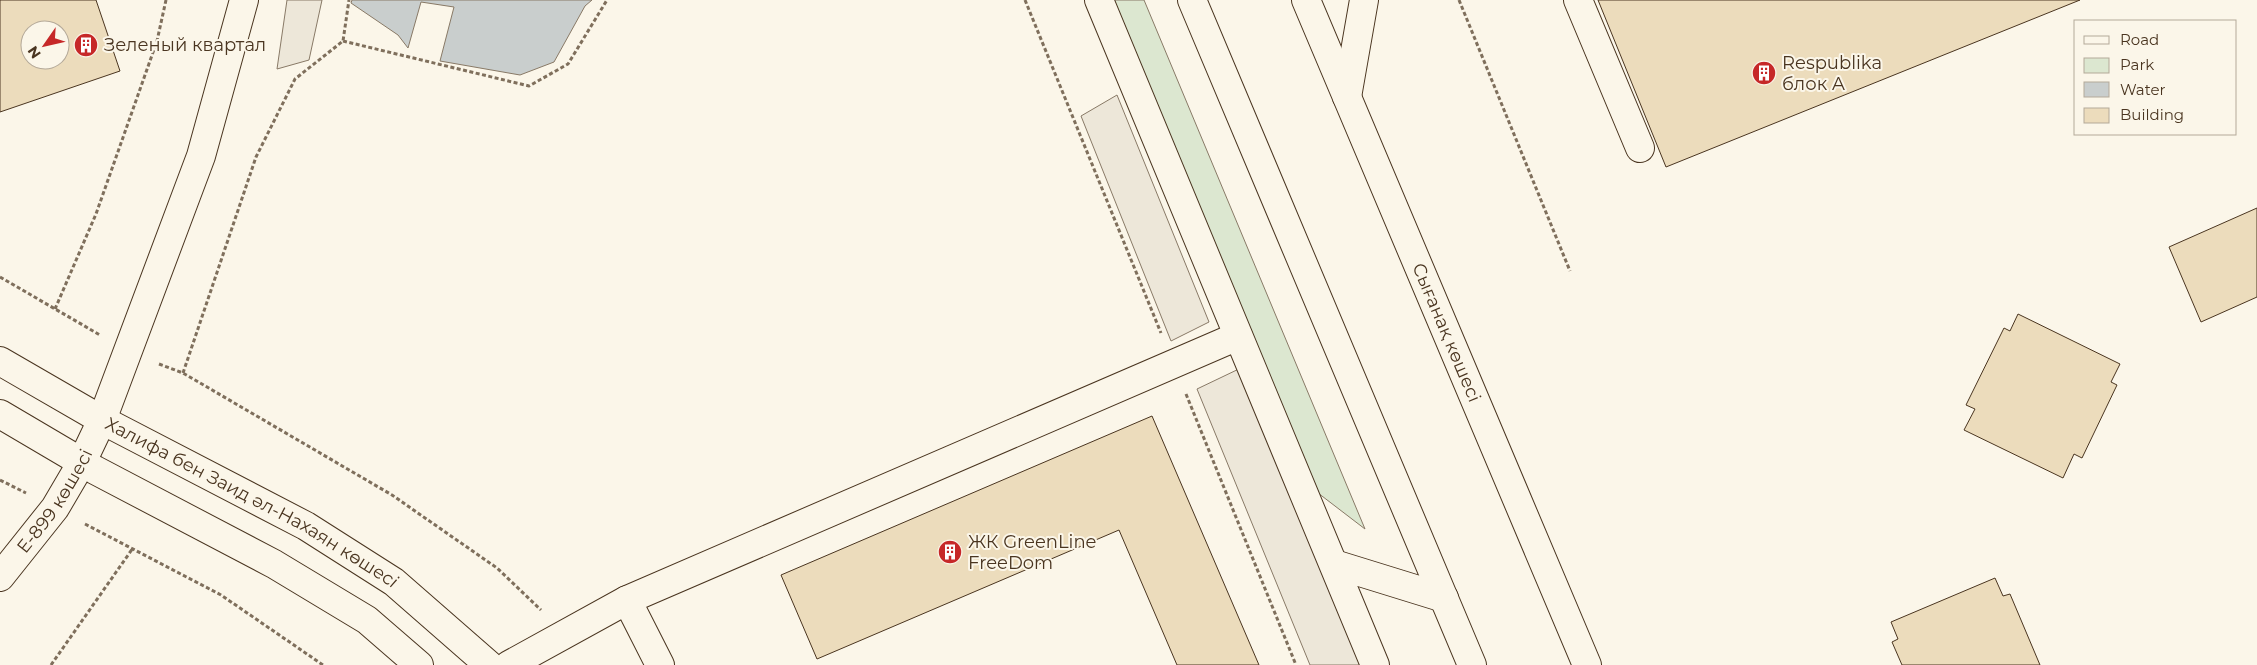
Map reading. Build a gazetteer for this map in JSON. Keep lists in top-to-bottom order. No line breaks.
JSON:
{"streets":{"street":["Сығанақ көшесі","Е-899 көшесі","Халифа бен Заид әл-Нахаян көшесі"]},"crossings":[["Е-899 көшесі","Халифа бен Заид әл-Нахаян көшесі"]],"places":{"building":["Зеленый квартал","Respublika блок А","ЖК GreenLine FreeDom"]},"legend":["Road","Park","Water","Building"],"north":"bottom left"}
